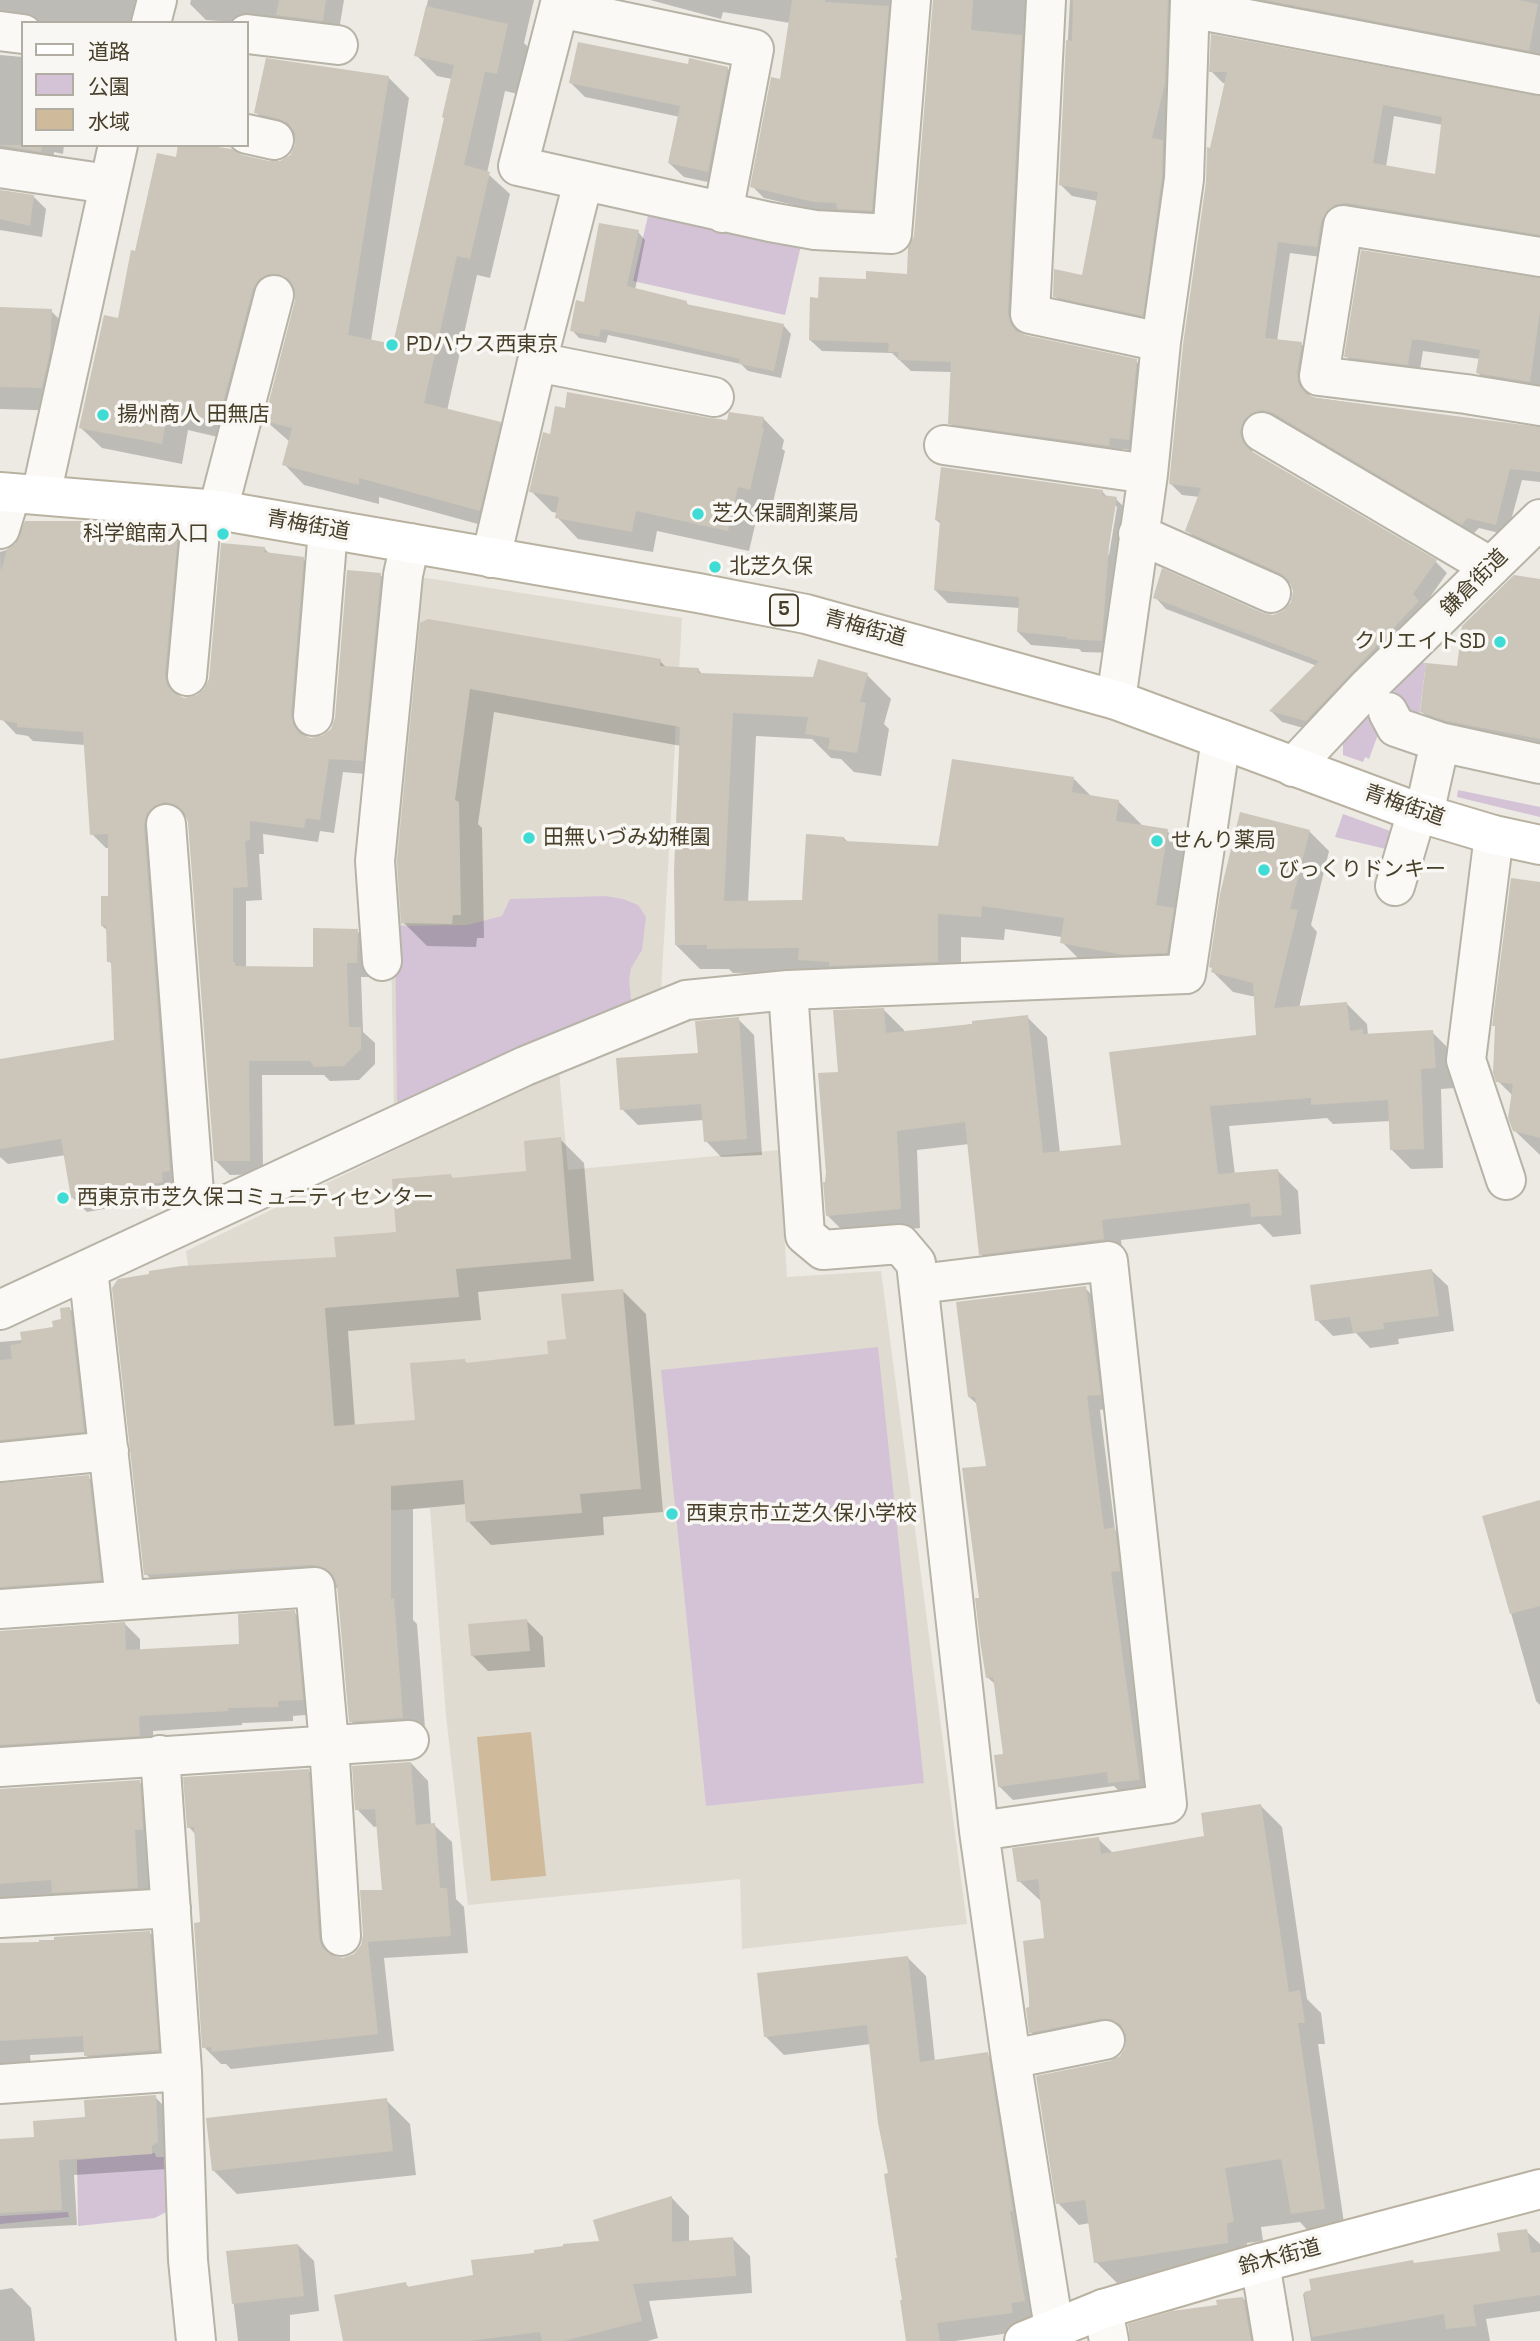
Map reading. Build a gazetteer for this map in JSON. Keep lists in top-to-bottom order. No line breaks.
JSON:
{"streets":{"main road":["青梅街道","5","鈴木街道"],"street":["鎌倉街道"]},"crossings":[["青梅街道","鎌倉街道"]],"places":["PDハウス西東京","揚州商人 田無店","芝久保調剤薬局","科学館南入口","北芝久保","クリエイトSD","田無いづみ幼稚園","せんり薬局","びっくりドンキー","西東京市芝久保コミュニティセンター","西東京市立芝久保小学校"],"legend":["道路","公園","水域"]}
